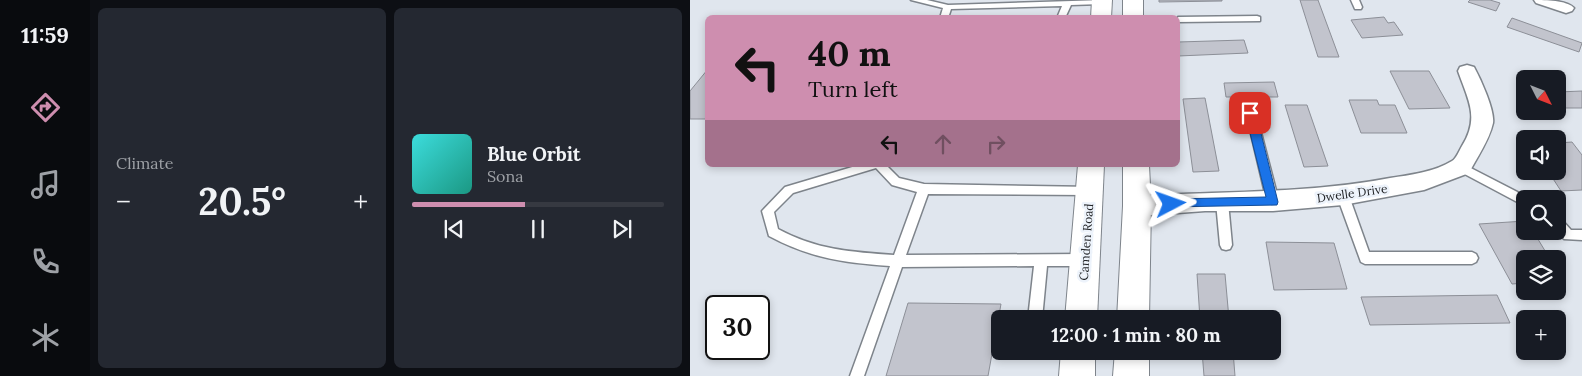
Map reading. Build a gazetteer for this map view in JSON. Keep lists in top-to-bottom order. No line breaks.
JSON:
{"streets":{"street":["Dwelle Drive","Camden Road"]},"north":"bottom right","page":{"tabs":"11:59","tile":"Climate","turn":["40 m","Turn left"],"map_buttons":"+","song":["Blue Orbit","Sona"],"heat":["−","20.5°","+"],"limit":"30","trip":"12:00 · 1 min · 80 m"}}
